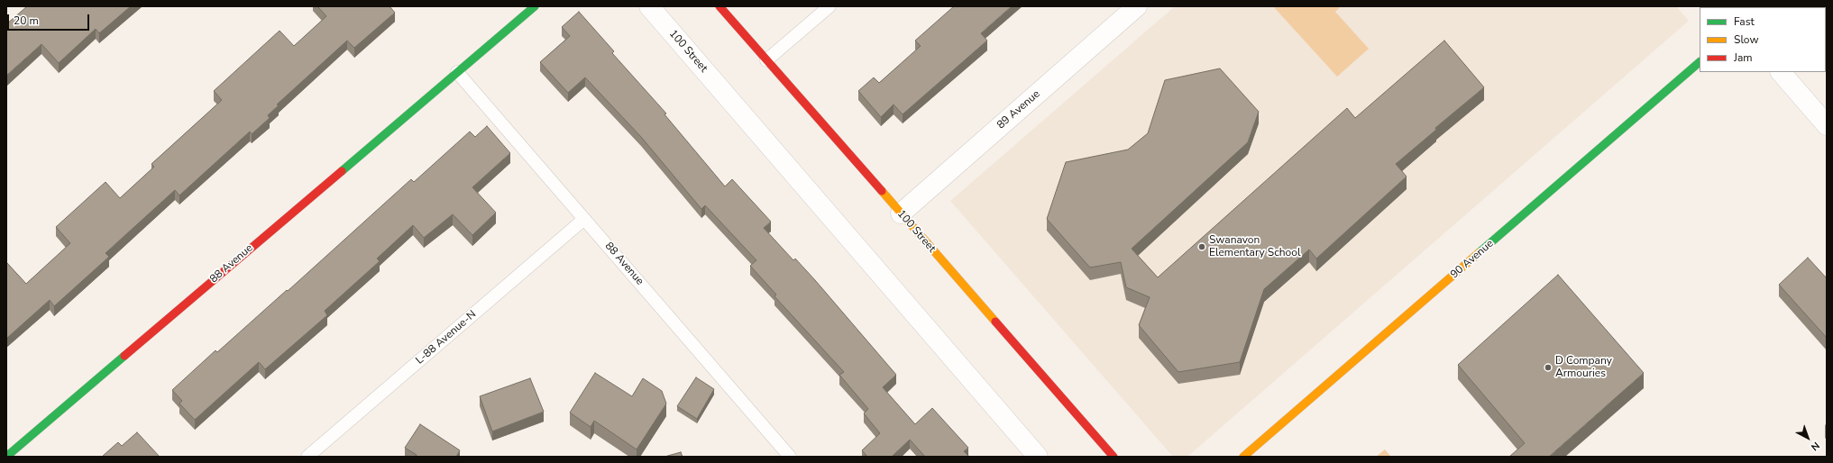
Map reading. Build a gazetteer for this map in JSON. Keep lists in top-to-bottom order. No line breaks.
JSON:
{"streets":{"street":["100 Street","89 Avenue","90 Avenue","88 Avenue"],"lane":["L-88 Avenue-N"]},"crossings":[["100 Street","89 Avenue"],["88 Avenue","L-88 Avenue-N"]],"places":["Swanavon Elementary School","D Company Armouries"],"legend":["Fast","Slow","Jam"],"scale_bar":"20 m","north":"bottom right"}
